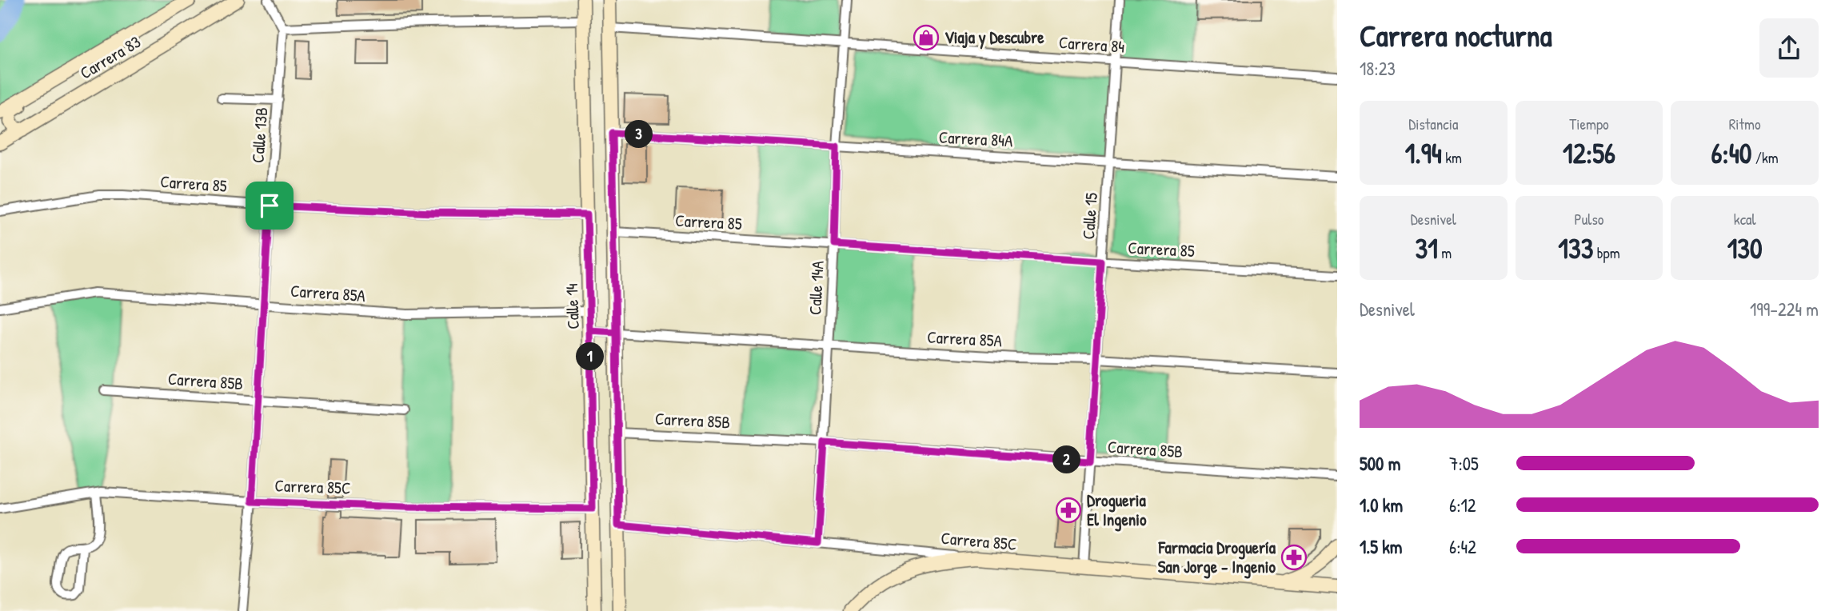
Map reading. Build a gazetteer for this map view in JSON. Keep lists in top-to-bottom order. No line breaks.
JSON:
{"streets":{"street":["Carrera 84","Carrera 83","Calle 13B","Carrera 84A","Carrera 85","Calle 15","Calle 14A","Carrera 85A","Calle 14","Carrera 85B","Carrera 85C"]},"crossings":[["Carrera 84","Calle 15"],["Carrera 84","Calle 14A"],["Calle 13B","Carrera 85"],["Calle 13B","Carrera 85A"],["Calle 13B","Carrera 85B"],["Calle 13B","Carrera 85C"],["Carrera 84A","Calle 15"],["Carrera 84A","Calle 14A"],["Carrera 85","Calle 15"],["Carrera 85","Calle 14A"],["Carrera 85","Calle 14"],["Calle 15","Carrera 85A"],["Calle 15","Carrera 85B"],["Calle 15","Carrera 85C"],["Calle 14A","Carrera 85A"],["Calle 14A","Carrera 85B"],["Calle 14A","Carrera 85C"],["Carrera 85A","Calle 14"],["Calle 14","Carrera 85C"]],"places":{"shop":["Viaja y Descubre"],"pharmacy":["Drogueria El Ingenio","Farmacia Droguería San Jorge - Ingenio"]},"page":{"heading":["Carrera nocturna","18:23"],"stats":[["Distancia","1.94 km"],["Tiempo","12:56"],["Ritmo","6:40 /km"],["Desnivel","31 m"],["Pulso","133 bpm"],["kcal","130"]],"pins":["3","1","2"],"chart":["Desnivel","199–224 m"],"list":[{"name":"500 m","note":"7:05"},{"name":"1.0 km","note":"6:12"},{"name":"1.5 km","note":"6:42"}]}}
